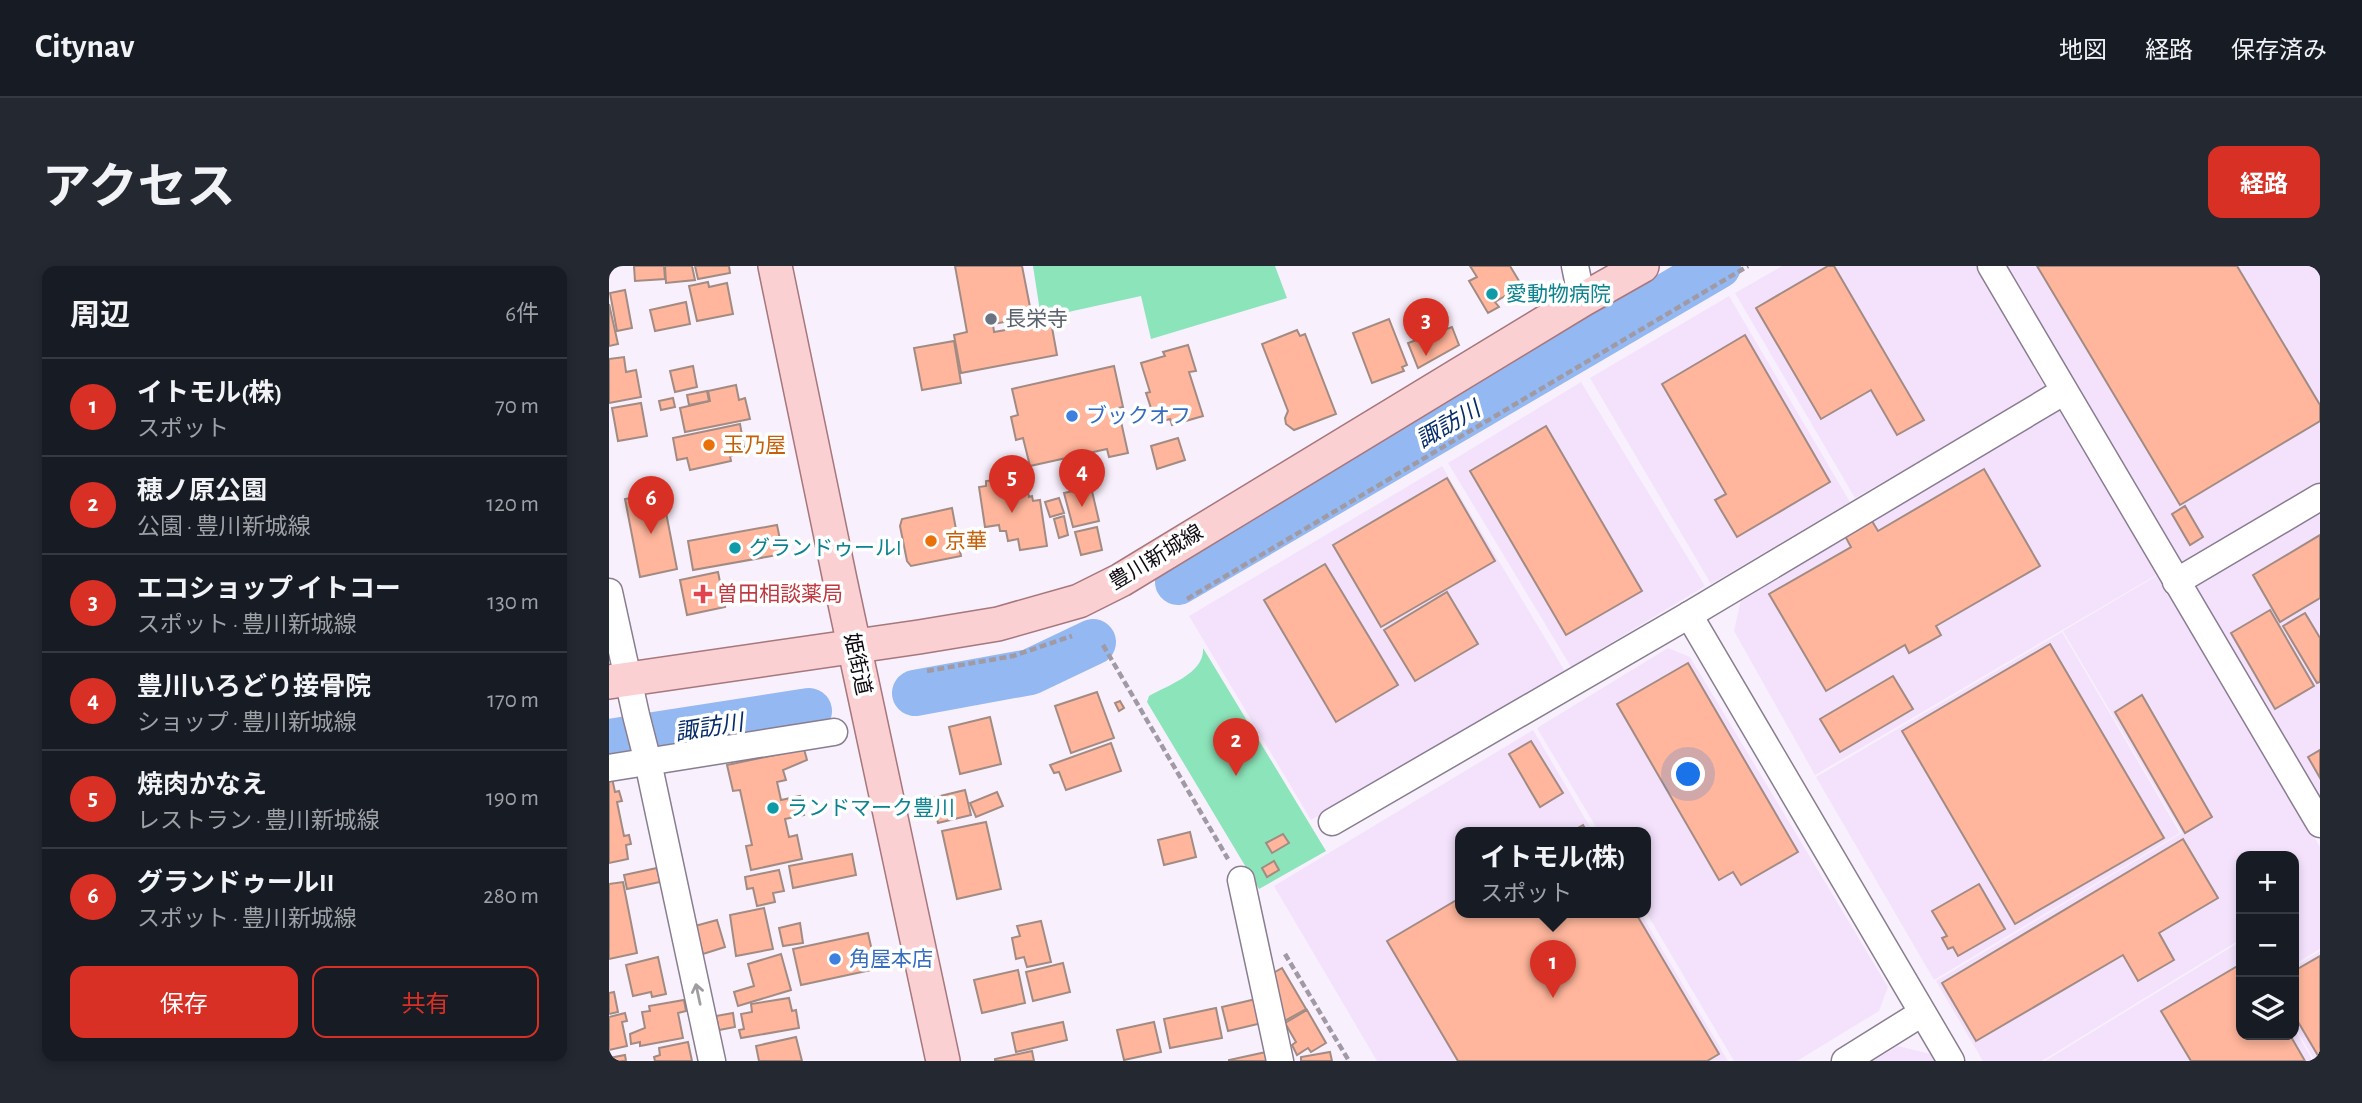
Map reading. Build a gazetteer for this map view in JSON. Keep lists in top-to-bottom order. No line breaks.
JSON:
{"streets":{"main road":["豊川新城線","姫街道"]},"crossings":[["豊川新城線","姫街道"]],"water":["諏訪川"],"places":{"other":["愛動物病院","長栄寺","ブックオフ","玉乃屋","京華","グランドゥールI","ランドマーク豊川","角屋本店"],"health":["曽田相談薬局"]},"page":{"header":"Citynav","nav":["地図","経路","保存済み"],"title":"アクセス","buttons":["経路",["保存","共有"]],"heading":["周辺","6件"],"pins":["3","4","5","6","2","1"],"list":[{"mark":"1","name":"イトモル(株)","note":"スポット","value":"70 m"},{"mark":"2","name":"穂ノ原公園","note":"公園 · 豊川新城線","value":"120 m"},{"mark":"3","name":"エコショップ イトコー","note":"スポット · 豊川新城線","value":"130 m"},{"mark":"4","name":"豊川いろどり接骨院","note":"ショップ · 豊川新城線","value":"170 m"},{"mark":"5","name":"焼肉かなえ","note":"レストラン · 豊川新城線","value":"190 m"},{"mark":"6","name":"グランドゥールII","note":"スポット · 豊川新城線","value":"280 m"}],"popup":["イトモル(株)","スポット"],"map_buttons":["+","−"]}}
